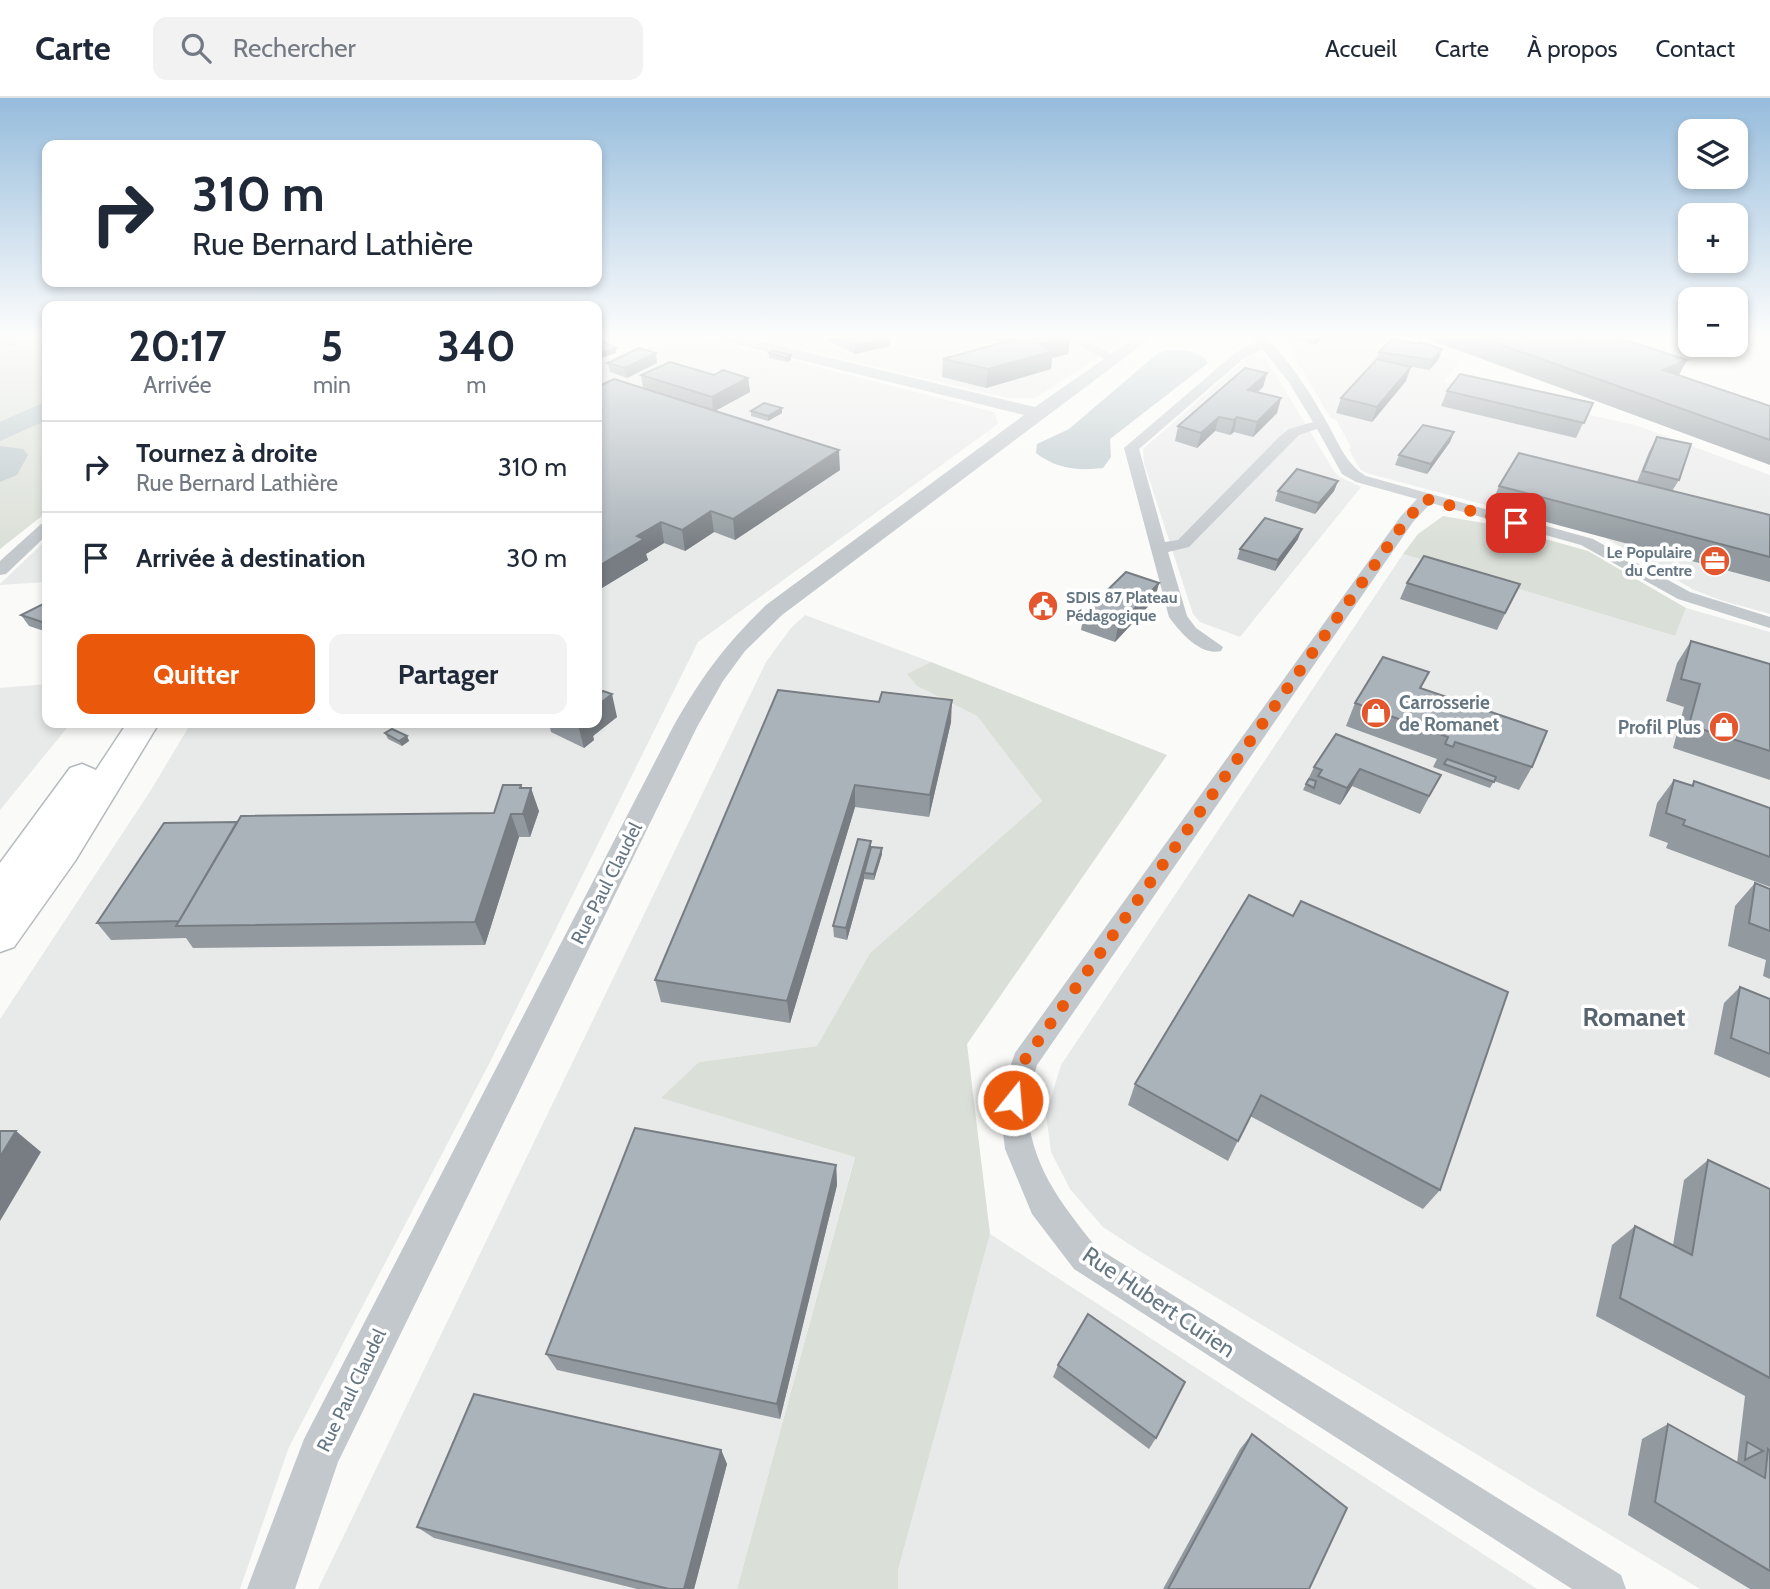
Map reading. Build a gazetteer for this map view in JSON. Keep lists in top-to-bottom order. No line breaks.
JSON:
{"streets":{"street":["Rue Paul Claudel","Rue Hubert Curien"]},"districts":["Romanet"],"places":{"office":["Le Populaire du Centre"],"public building":["SDIS 87 Plateau Pédagogique"],"shop":["Carrosserie de Romanet","Profil Plus"]},"page":{"header":"Carte","search":"Rechercher","nav":["Accueil","Carte","À propos","Contact"],"map_buttons":["+","−"],"turn":["310 m","Rue Bernard Lathière"],"eta":["20:17","Arrivée","5","min","340","m"],"list":[{"name":"Tournez à droite","note":"Rue Bernard Lathière","value":"310 m"},{"name":"Arrivée à destination","value":"30 m"}],"buttons":["Quitter","Partager"]}}
